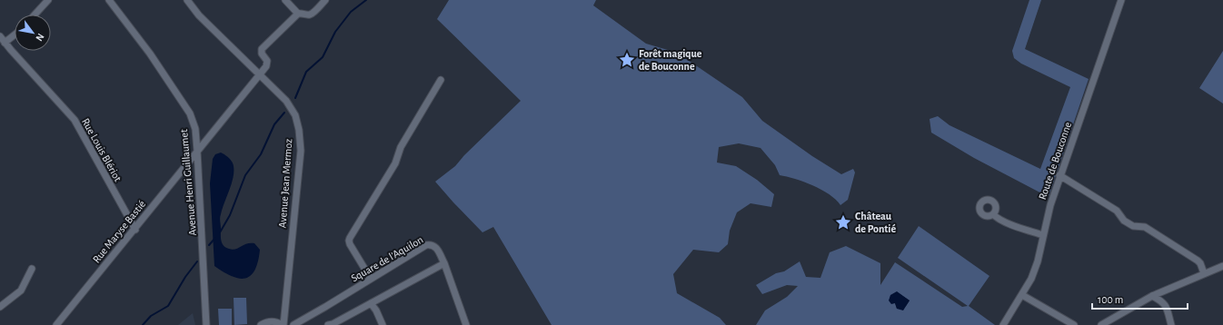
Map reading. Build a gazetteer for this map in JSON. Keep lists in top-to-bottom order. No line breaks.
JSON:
{"streets":{"street":["Rue Louis Blériot","Route de Bouconne","Avenue Henri Guillaumet","Avenue Jean Mermoz","Rue Maryse Bastié","Square de l'Aquilon"]},"crossings":[["Rue Louis Blériot","Rue Maryse Bastié"],["Avenue Henri Guillaumet","Rue Maryse Bastié"],["Avenue Jean Mermoz","Rue Maryse Bastié"]],"places":{"place":["Forêt magique de Bouconne","Château de Pontié"]},"scale_bar":"100 m","north":"bottom right"}
